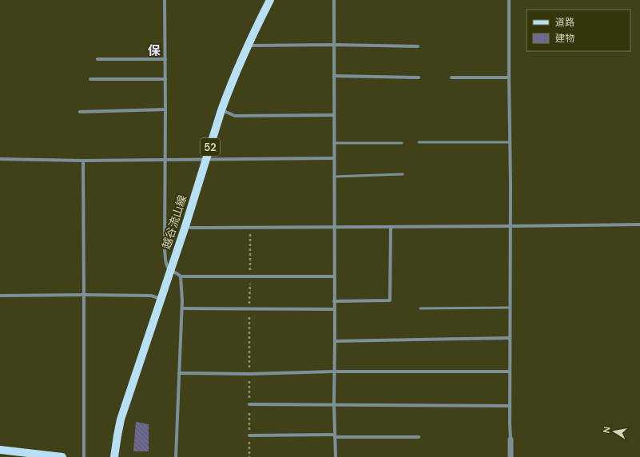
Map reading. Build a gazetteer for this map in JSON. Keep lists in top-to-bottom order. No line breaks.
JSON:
{"streets":{"main road":["52","越谷流山線"]},"districts":["保"],"legend":["道路","建物"],"north":"left"}
